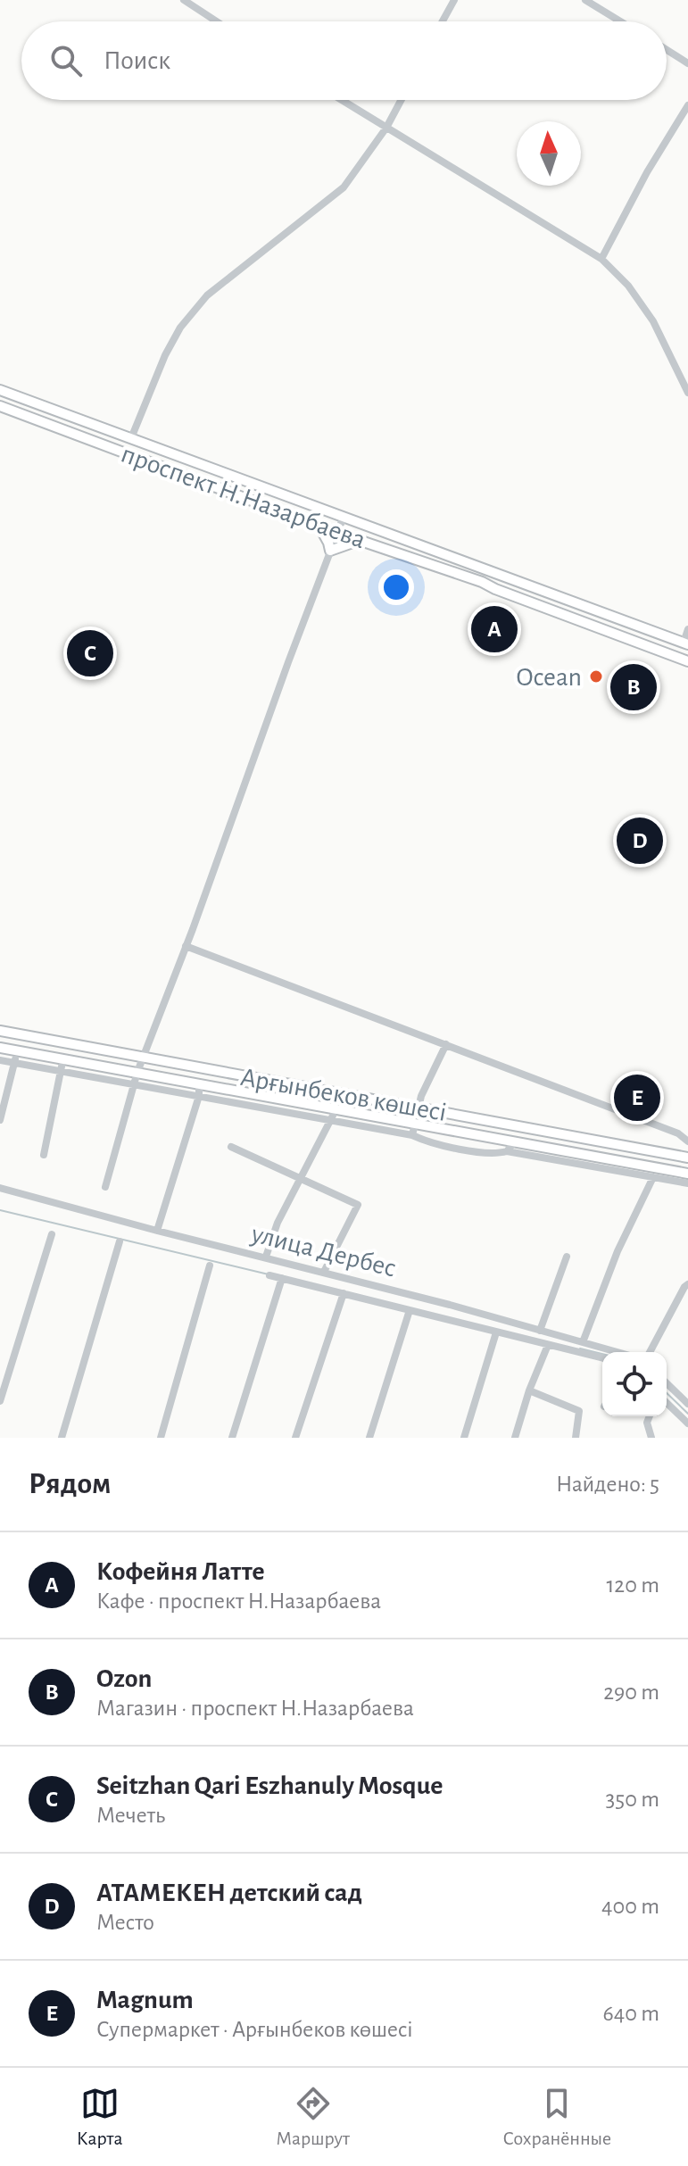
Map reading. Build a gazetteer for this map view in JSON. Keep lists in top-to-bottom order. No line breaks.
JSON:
{"streets":{"main road":["проспект Н.Назарбаева","Арғынбеков көшесі"],"street":["улица Дербес"]},"places":["Ocean"],"north":"top","page":{"search":"Поиск","pins":["A","C","B","D","E"],"heading":["Рядом","Найдено: 5"],"list":[{"mark":"A","name":"Кофейня Латте","note":"Кафе · проспект Н.Назарбаева","value":"120 m"},{"mark":"B","name":"Ozon","note":"Магазин · проспект Н.Назарбаева","value":"290 m"},{"mark":"C","name":"Seitzhan Qari Eszhanuly Mosque","note":"Мечеть","value":"350 m"},{"mark":"D","name":"АТАМЕКЕН детский сад","note":"Место","value":"400 m"},{"mark":"E","name":"Magnum","note":"Супермаркет · Арғынбеков көшесі","value":"640 m"}],"nav":["Карта","Маршрут","Сохранённые"]}}
